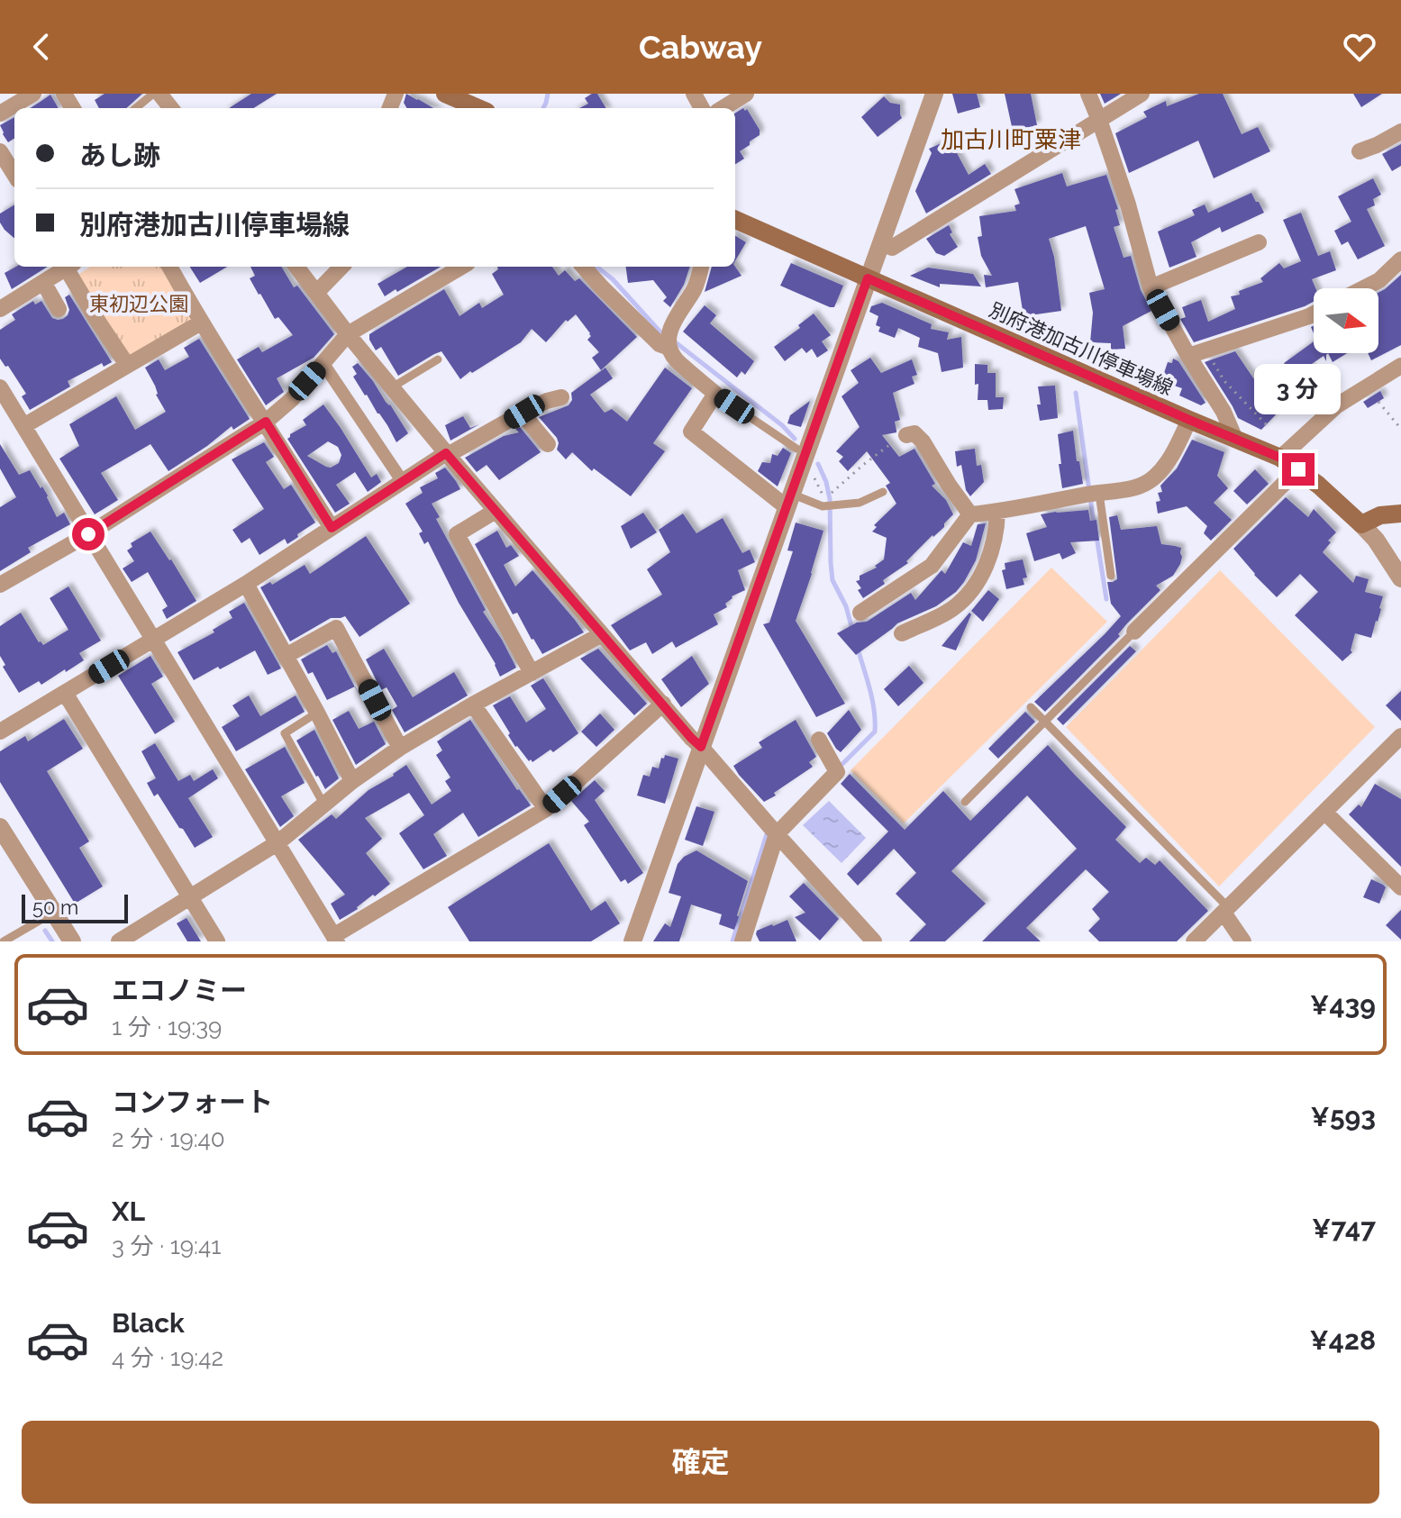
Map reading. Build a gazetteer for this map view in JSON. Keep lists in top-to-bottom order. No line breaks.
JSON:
{"streets":{"main road":["別府港加古川停車場線"]},"districts":["加古川町粟津"],"parks":["東初辺公園"],"scale_bar":"50 m","north":"right","page":{"header":"Cabway","banner":["あし跡","別府港加古川停車場線"],"bubble":"3 分","scale":"50 m","list":[{"name":"エコノミー","note":"1 分 · 19:39","value":"¥439"},{"name":"コンフォート","note":"2 分 · 19:40","value":"¥593"},{"name":"XL","note":"3 分 · 19:41","value":"¥747"},{"name":"Black","note":"4 分 · 19:42","value":"¥428"}],"buttons":"確定"}}
